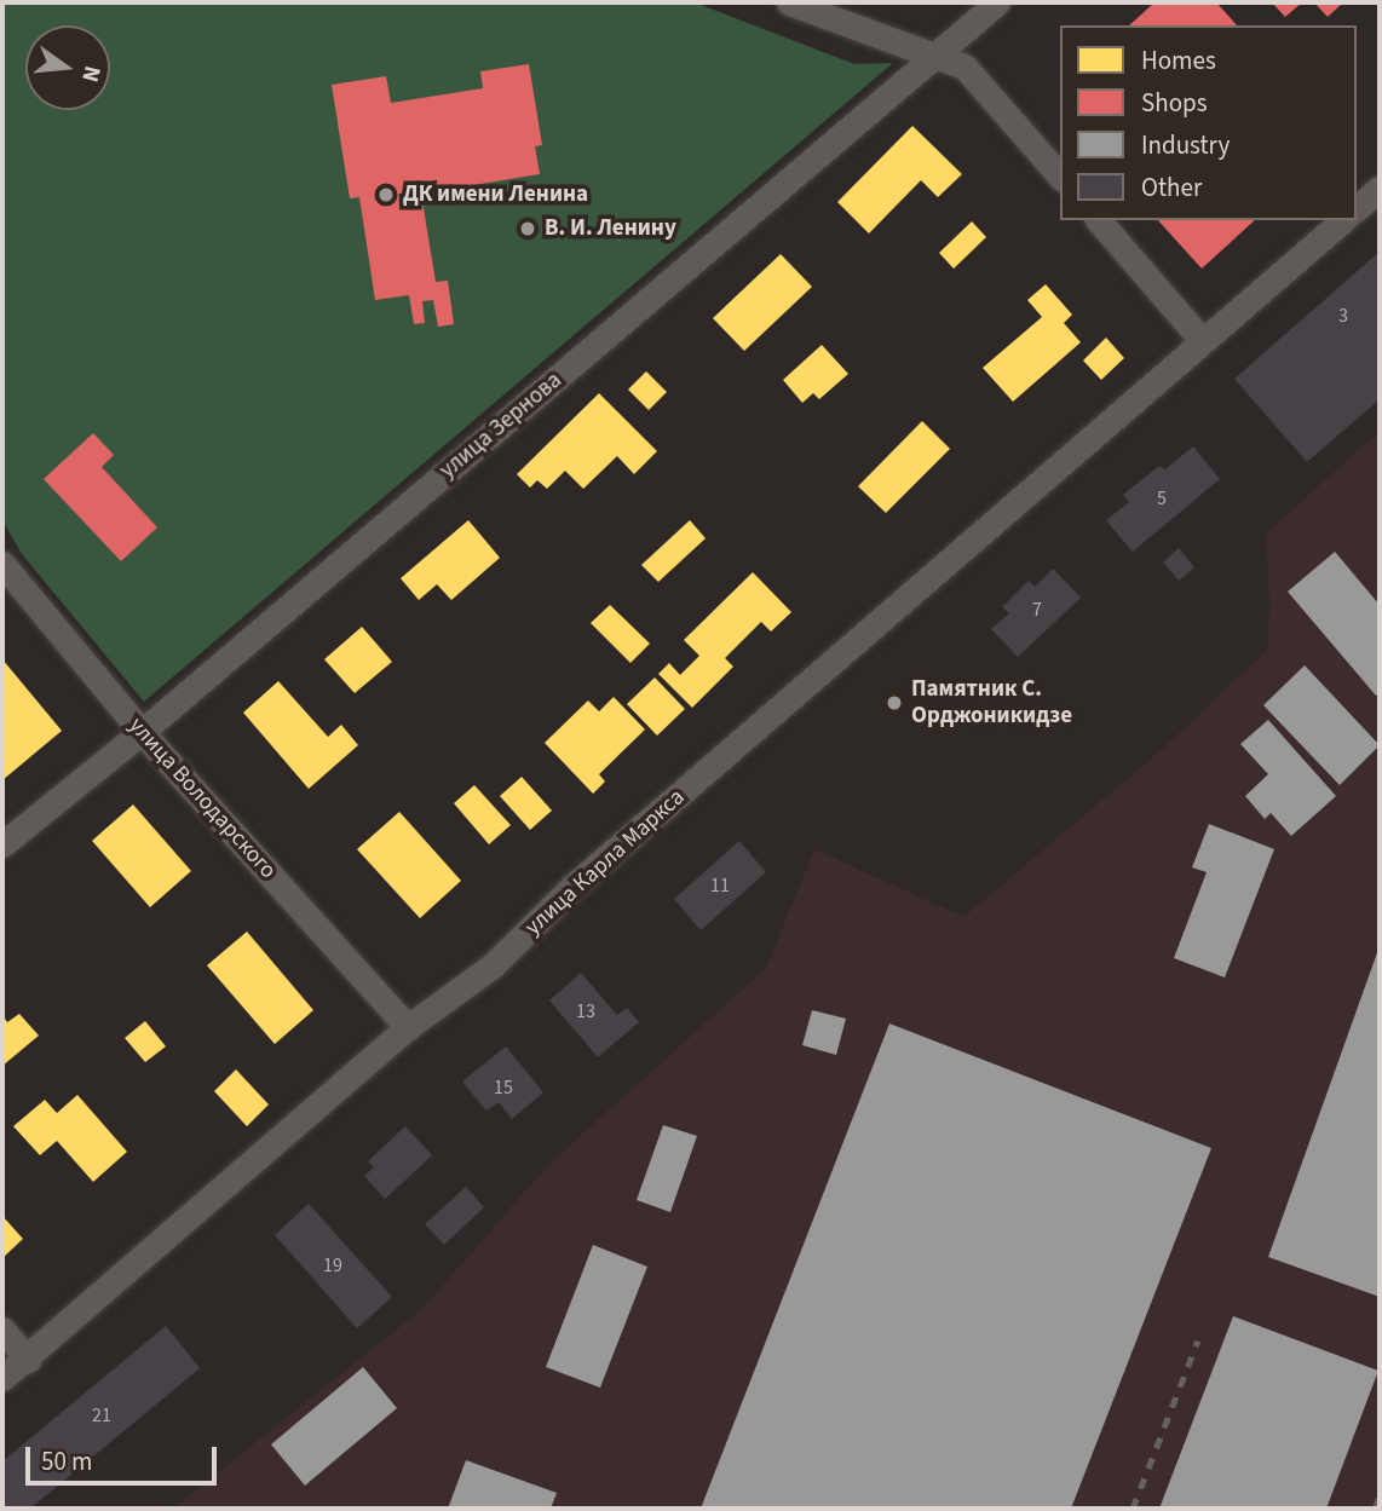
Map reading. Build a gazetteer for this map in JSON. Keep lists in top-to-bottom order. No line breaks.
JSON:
{"streets":{"street":["улица Зернова","улица Володарского","улица Карла Маркса"]},"crossings":[["улица Зернова","улица Володарского"],["улица Володарского","улица Карла Маркса"]],"places":["ДК имени Ленина","В. И. Ленину","Памятник С. Орджоникидзе"],"house_numbers":["3","5","7","11","13","15","19","21"],"legend":["Homes","Shops","Industry","Other"],"scale_bar":"50 m","north":"right"}
